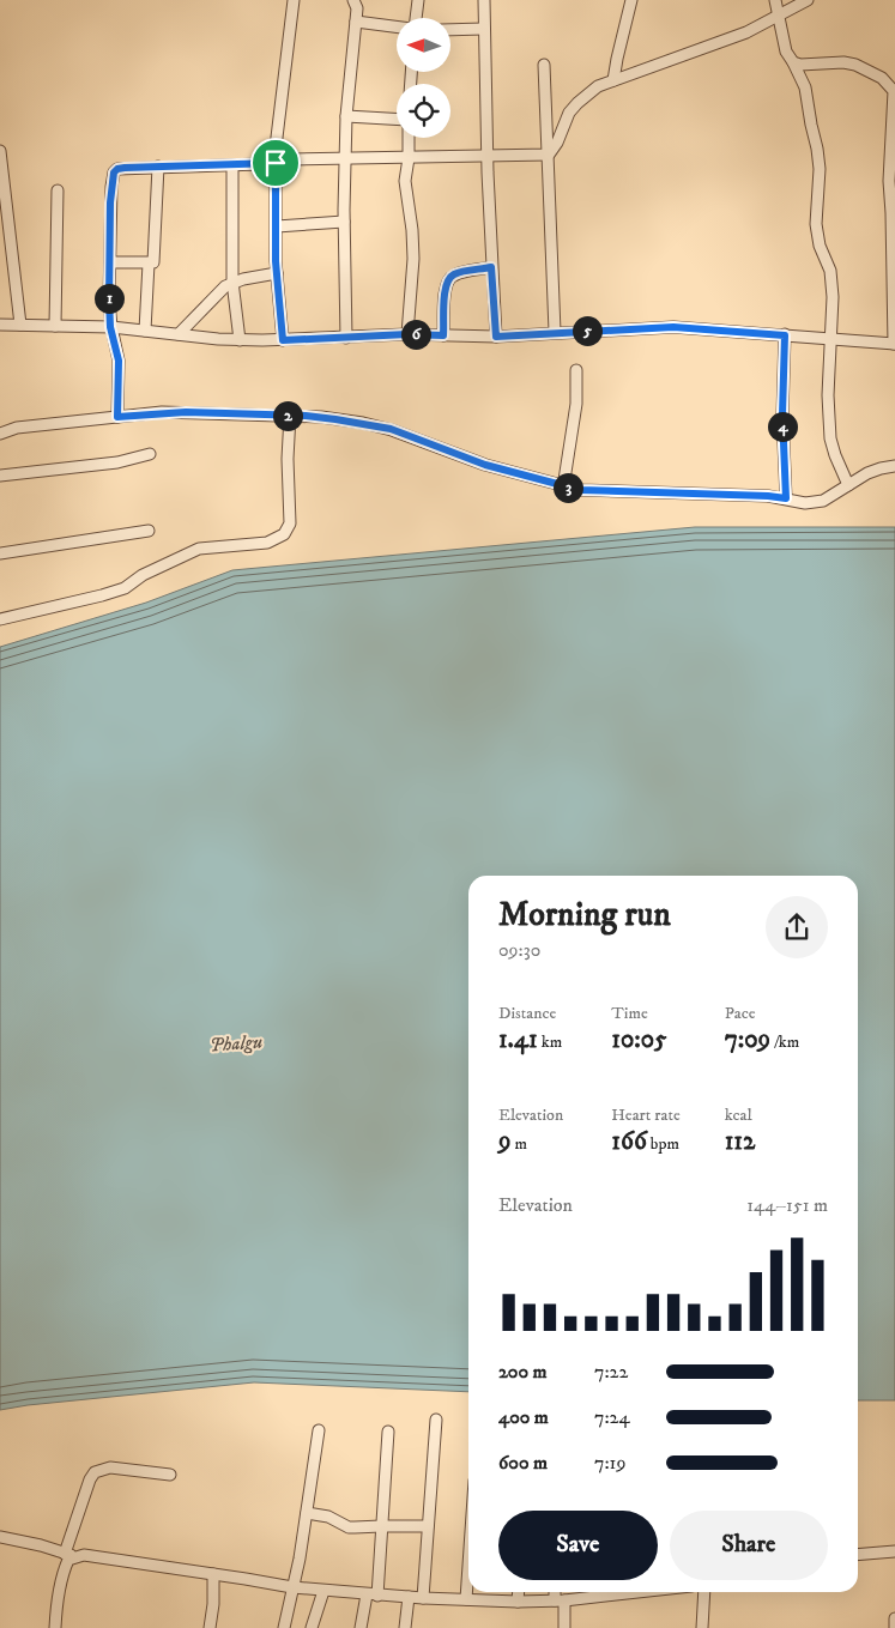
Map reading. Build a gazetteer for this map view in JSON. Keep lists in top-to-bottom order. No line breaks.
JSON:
{"water":["Phalgu"],"north":"left","page":{"pins":["1","5","6","2","4","3"],"heading":["Morning run","09:30"],"stats":[["Distance","1.41 km"],["Time","10:05"],["Pace","7:09 /km"],["Elevation","9 m"],["Heart rate","166 bpm"],["kcal","112"]],"chart":["Elevation","144–151 m"],"list":[{"name":"200 m","note":"7:22"},{"name":"400 m","note":"7:24"},{"name":"600 m","note":"7:19"}],"buttons":["Save","Share"]}}
